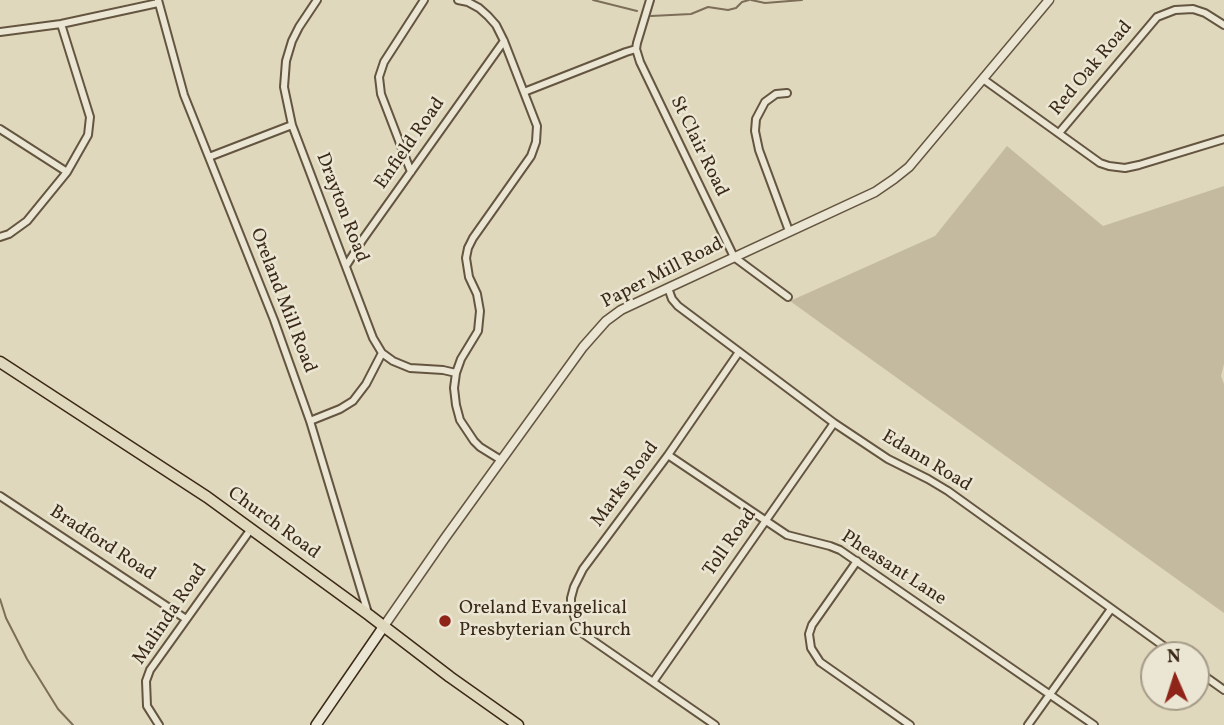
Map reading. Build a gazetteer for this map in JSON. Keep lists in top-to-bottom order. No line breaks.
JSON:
{"streets":{"main road":["Paper Mill Road","Church Road"],"street":["Red Oak Road","Enfield Road","St Clair Road","Drayton Road","Oreland Mill Road","Edann Road","Marks Road","Toll Road","Bradford Road","Pheasant Lane","Malinda Road"]},"crossings":[["Enfield Road","Drayton Road"],["St Clair Road","Paper Mill Road"],["Paper Mill Road","Edann Road"],["Paper Mill Road","Church Road"],["Oreland Mill Road","Church Road"],["Edann Road","Marks Road"],["Edann Road","Toll Road"],["Marks Road","Toll Road"],["Marks Road","Pheasant Lane"],["Church Road","Malinda Road"],["Toll Road","Pheasant Lane"],["Bradford Road","Malinda Road"]],"places":["Oreland Evangelical Presbyterian Church"],"north":"top"}
